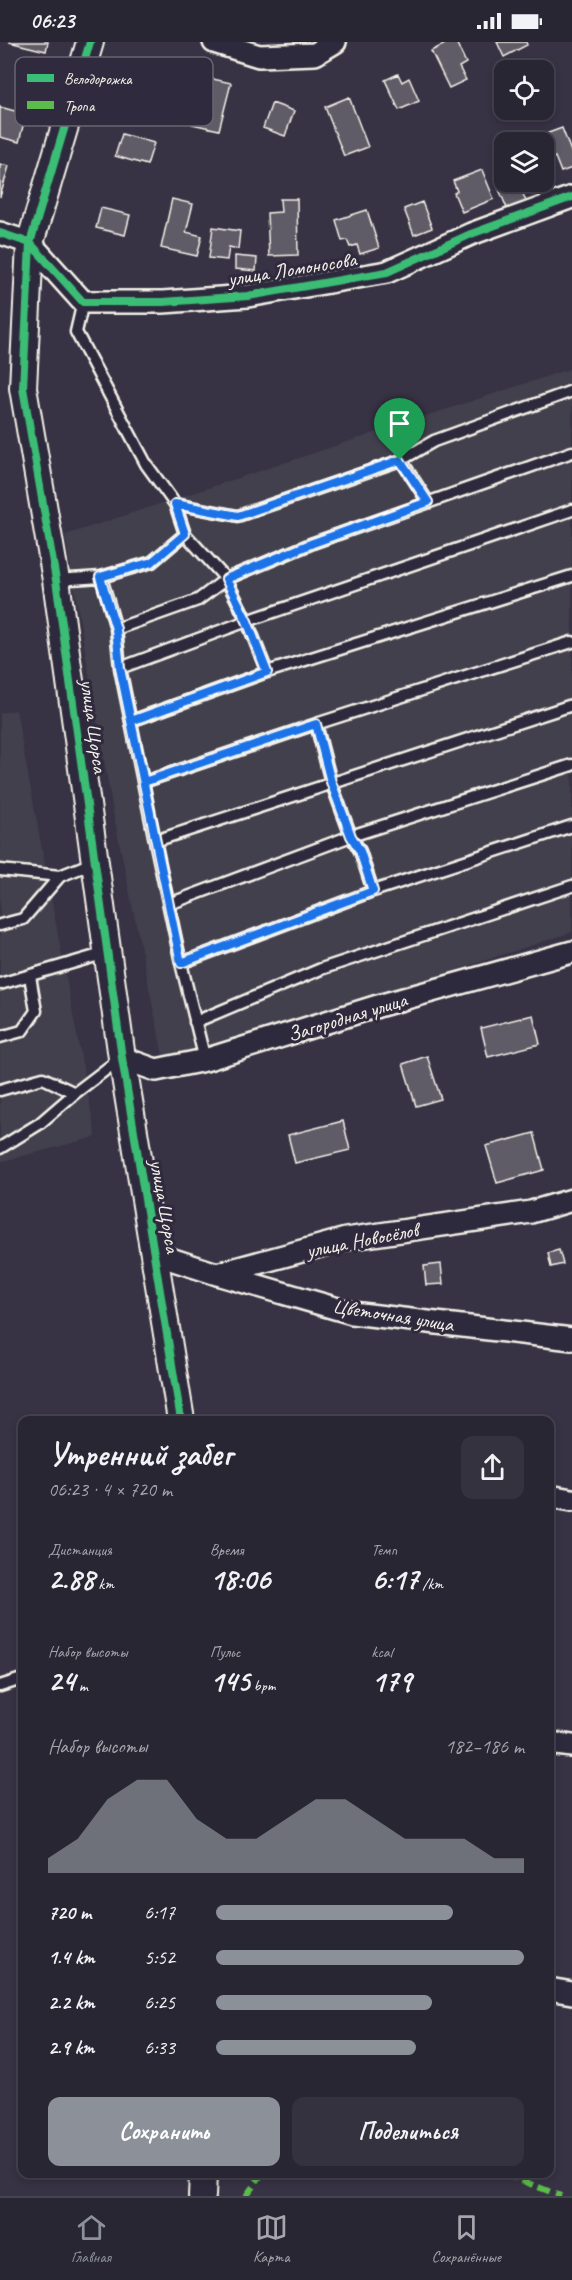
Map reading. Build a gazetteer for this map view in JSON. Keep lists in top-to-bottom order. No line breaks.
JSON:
{"streets":{"street":["улица Ломоносова","улица Щорса","Загородная улица","улица Новосёлов","Цветочная улица"]},"crossings":[["улица Щорса","Загородная улица"],["улица Новосёлов","Цветочная улица"]],"legend":["Велодорожка","Тропа"],"page":{"status":"06:23","heading":["Утренний забег","06:23 · 4 × 720 m"],"stats":[["Дистанция","2.88 km"],["Время","18:06"],["Темп","6:17 /km"],["Набор высоты","24 m"],["Пульс","145 bpm"],["kcal","179"]],"chart":["Набор высоты","182–186 m"],"list":[{"name":"720 m","note":"6:17"},{"name":"1.4 km","note":"5:52"},{"name":"2.2 km","note":"6:25"},{"name":"2.9 km","note":"6:33"}],"buttons":["Сохранить","Поделиться"],"tabs":["Главная","Карта","Сохранённые"]}}
